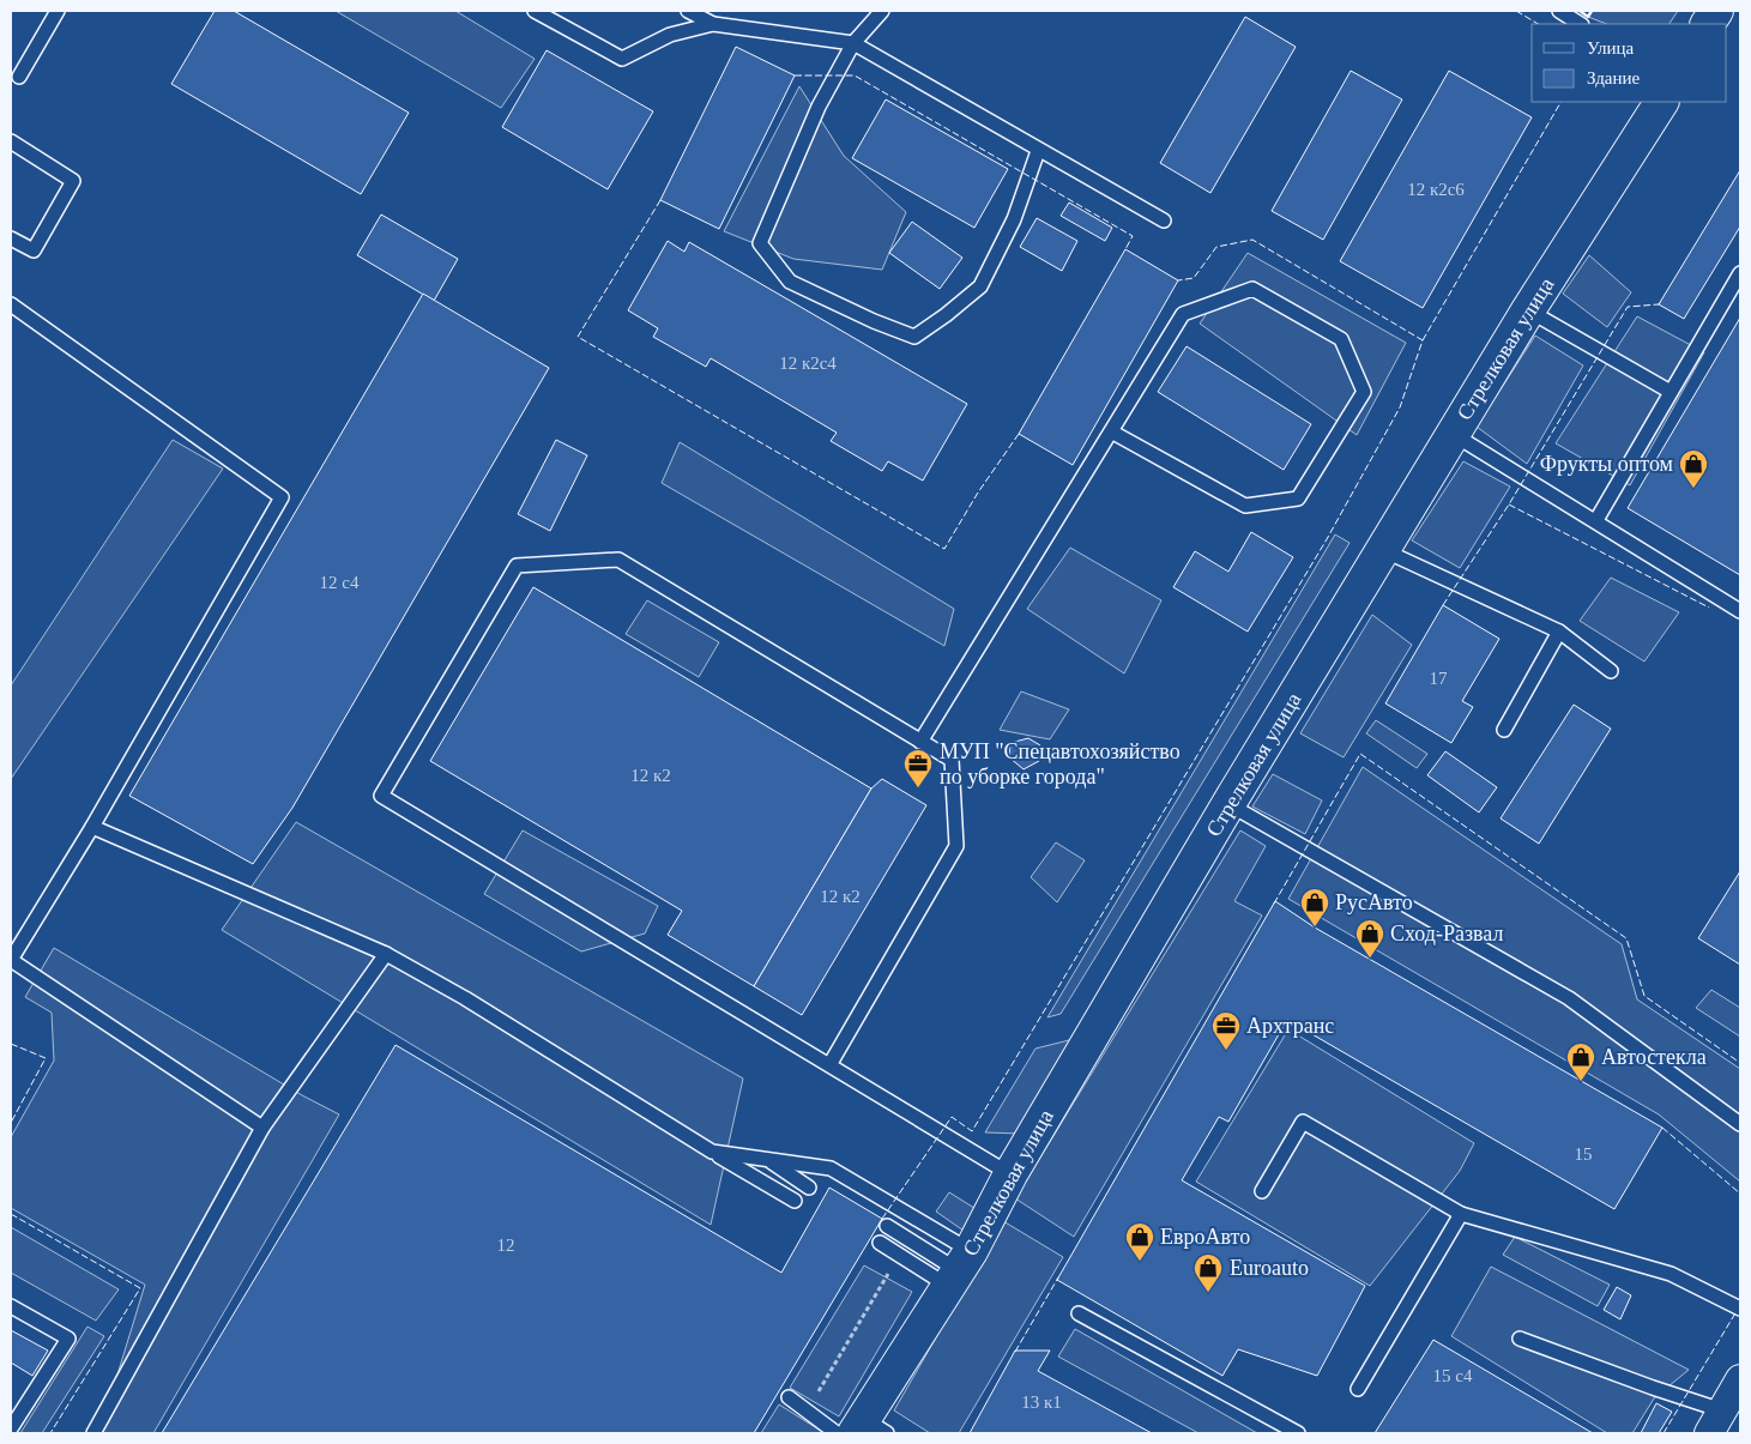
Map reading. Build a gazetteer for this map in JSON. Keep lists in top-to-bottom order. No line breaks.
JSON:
{"streets":{"street":["Стрелковая улица"]},"places":{"shop":["Фрукты оптом","РусАвто","Сход-Развал","Автостекла","ЕвроАвто","Euroauto"],"office":["МУП \"Спецавтохозяйство по уборке города\"","Архтранс"]},"house_numbers":["12 к2с6","12 к2с4","12 с4","17","12 к2","12 к2","15","12","15 с4","13 к1"],"legend":["Улица","Здание"]}
